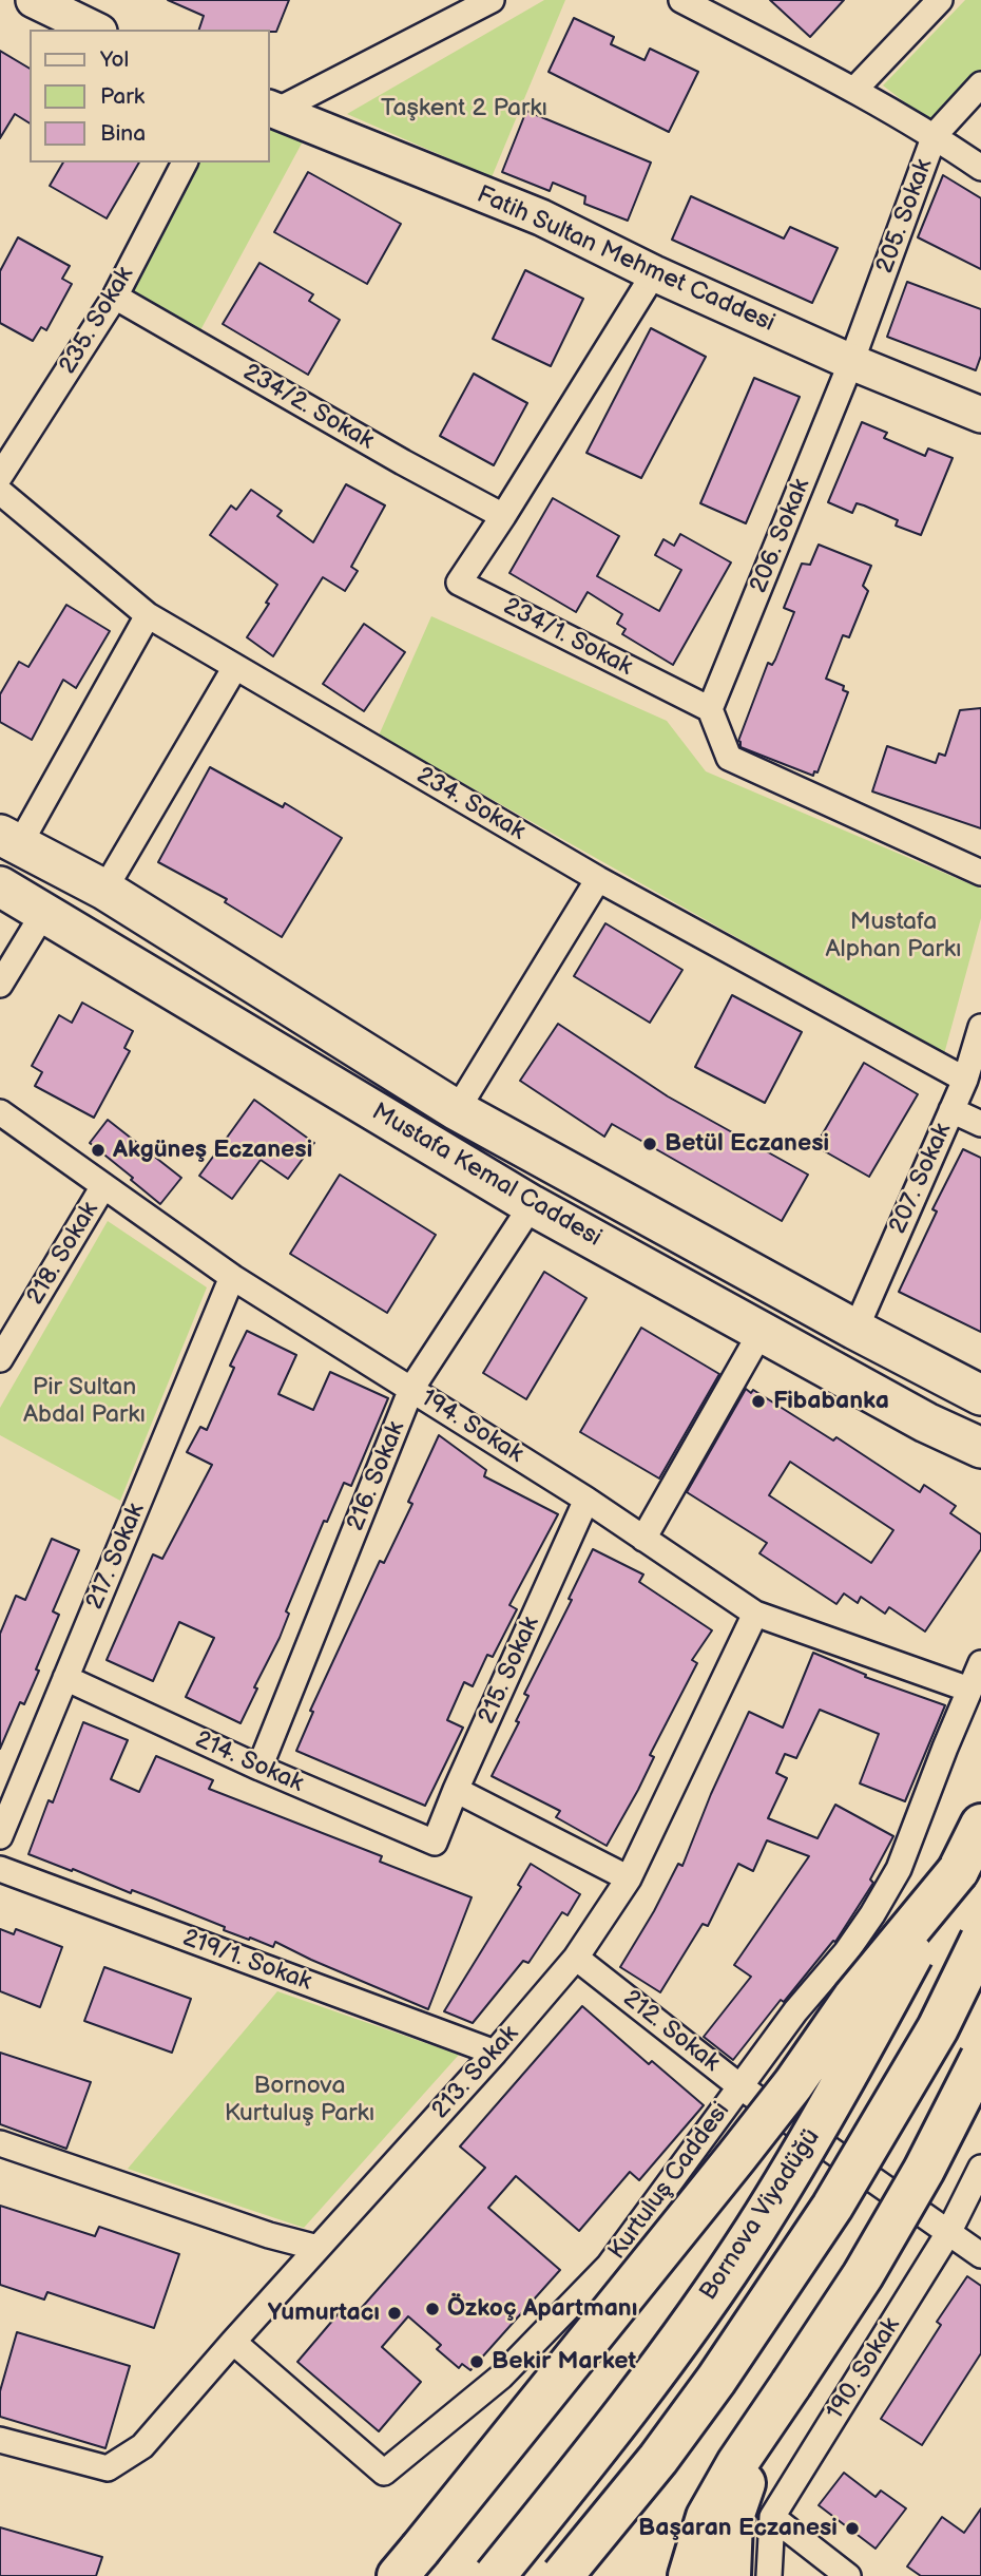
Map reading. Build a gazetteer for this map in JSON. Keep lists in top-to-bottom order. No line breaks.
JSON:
{"streets":{"highway":["Bornova Viyadüğü"],"main road":["Fatih Sultan Mehmet Caddesi","Mustafa Kemal Caddesi"],"street":["205. Sokak","235. Sokak","234/2. Sokak","206. Sokak","234/1. Sokak","234. Sokak","207. Sokak","218. Sokak","194. Sokak","216. Sokak","217. Sokak","215. Sokak","214. Sokak","219/1. Sokak","212. Sokak","213. Sokak","Kurtuluş Caddesi","190. Sokak"]},"crossings":[["205. Sokak","Fatih Sultan Mehmet Caddesi"],["205. Sokak","206. Sokak"],["Fatih Sultan Mehmet Caddesi","206. Sokak"],["Fatih Sultan Mehmet Caddesi","234/1. Sokak"],["235. Sokak","234/2. Sokak"],["234/2. Sokak","234/1. Sokak"],["206. Sokak","234/1. Sokak"],["234. Sokak","207. Sokak"],["Mustafa Kemal Caddesi","207. Sokak"],["Mustafa Kemal Caddesi","216. Sokak"],["218. Sokak","194. Sokak"],["194. Sokak","216. Sokak"],["194. Sokak","217. Sokak"],["194. Sokak","215. Sokak"],["194. Sokak","213. Sokak"],["194. Sokak","Kurtuluş Caddesi"],["216. Sokak","214. Sokak"],["217. Sokak","214. Sokak"],["215. Sokak","214. Sokak"],["219/1. Sokak","213. Sokak"],["212. Sokak","213. Sokak"],["212. Sokak","Kurtuluş Caddesi"],["212. Sokak","190. Sokak"],["213. Sokak","Kurtuluş Caddesi"]],"parks":["Taşkent 2 Parkı","Mustafa Alphan Parkı","Pir Sultan Abdal Parkı","Bornova Kurtuluş Parkı"],"places":["Betül Eczanesi","Akgüneş Eczanesi","Fibabanka","Özkoç Apartmanı","Yumurtacı","Bekir Market","Başaran Eczanesi"],"legend":["Yol","Park","Bina"]}
